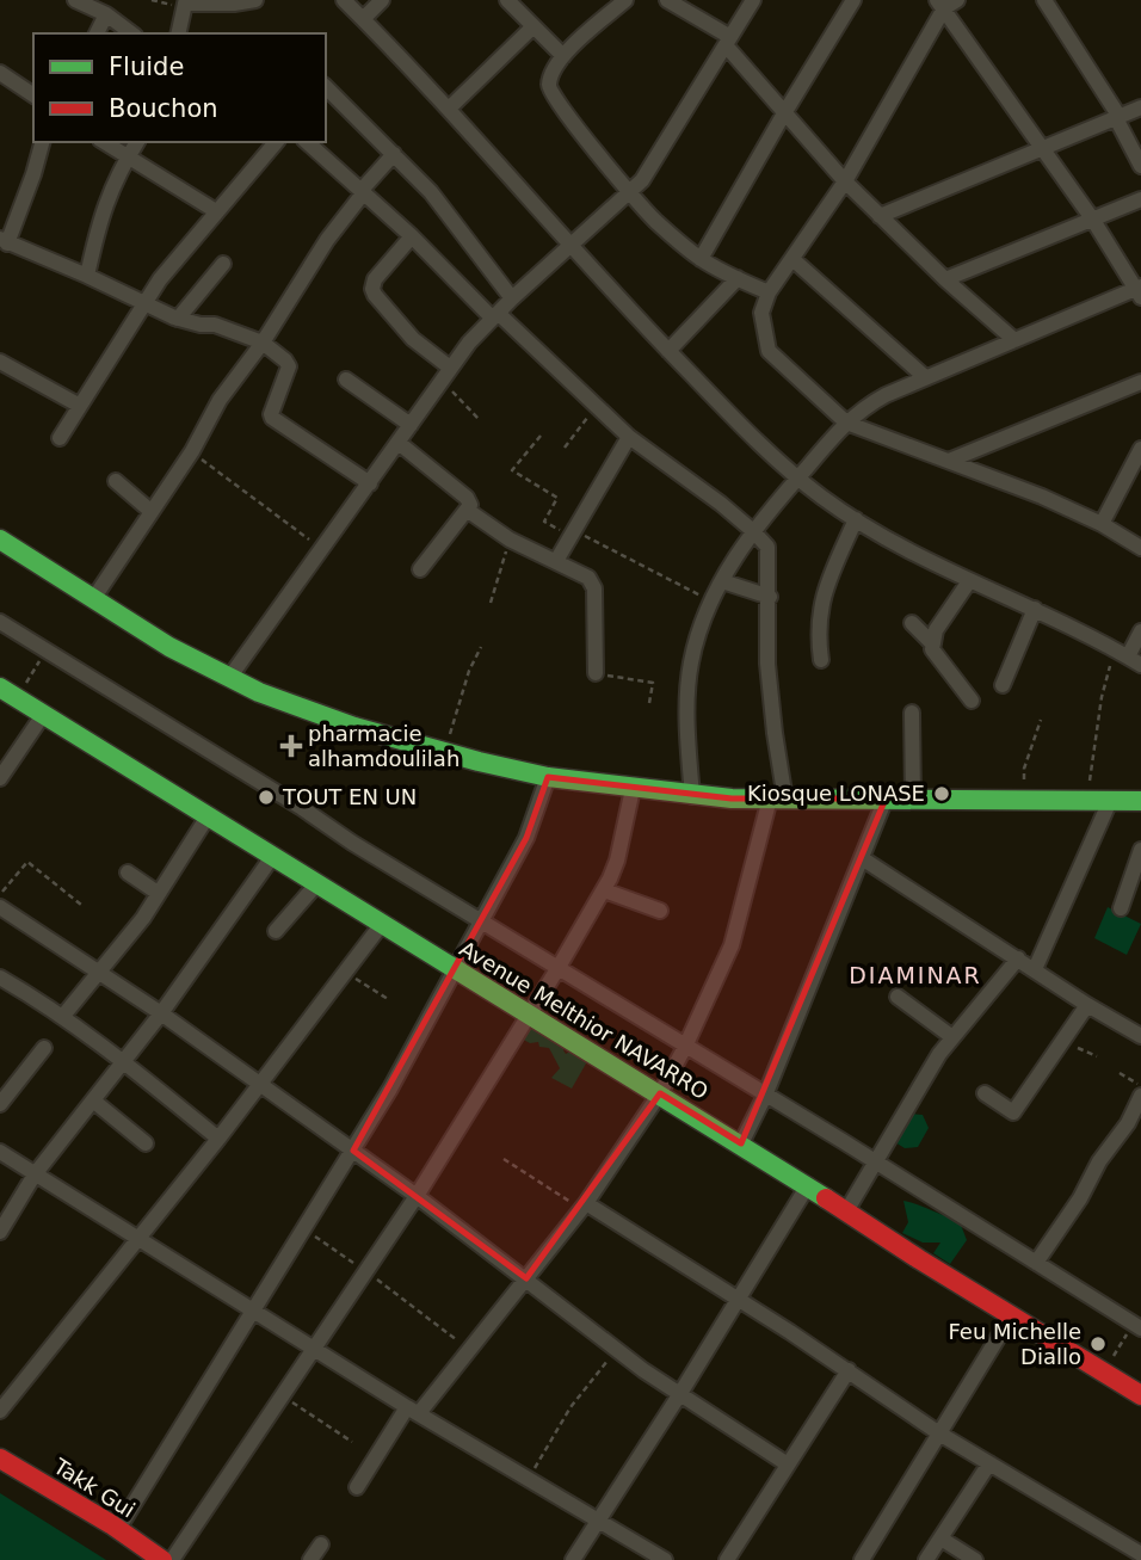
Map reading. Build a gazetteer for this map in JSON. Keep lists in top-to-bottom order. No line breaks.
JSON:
{"streets":{"main road":["Avenue Melthior NAVARRO","Takk Gui"]},"districts":["DIAMINAR"],"places":{"health":["pharmacie alhamdoulilah"],"other":["Kiosque LONASE","TOUT EN UN","Feu Michelle Diallo"]},"legend":["Fluide","Bouchon"]}
